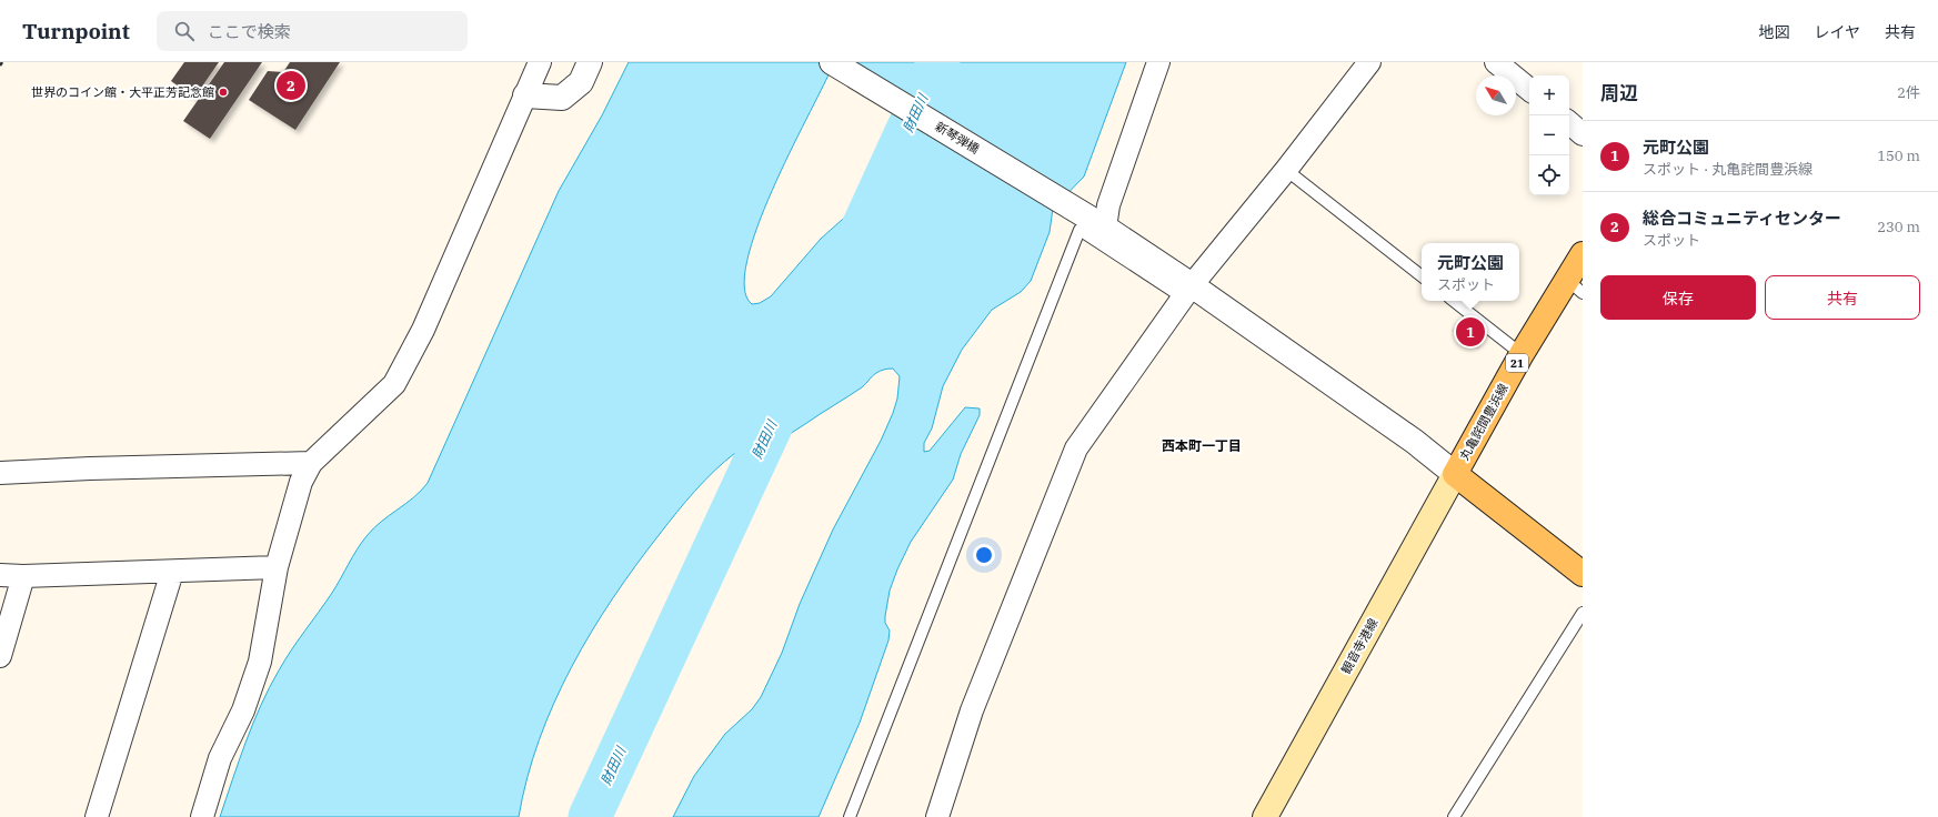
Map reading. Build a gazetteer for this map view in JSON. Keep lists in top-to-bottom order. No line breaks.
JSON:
{"streets":{"main road":["21","丸亀詫間豊浜線","観音寺港線"],"street":["新琴弾橋"]},"crossings":[["新琴弾橋","丸亀詫間豊浜線"],["新琴弾橋","観音寺港線"],["丸亀詫間豊浜線","観音寺港線"]],"districts":["西本町一丁目"],"water":["財田川"],"places":["世界のコイン館・大平正芳記念館"],"north":"top left","page":{"header":"Turnpoint","search":"ここで検索","nav":["地図","レイヤ","共有"],"heading":["周辺","2件"],"pins":["2","1"],"map_buttons":["+","−"],"list":[{"mark":"1","name":"元町公園","note":"スポット · 丸亀詫間豊浜線","value":"150 m"},{"mark":"2","name":"総合コミュニティセンター","note":"スポット","value":"230 m"}],"popup":["元町公園","スポット"],"buttons":["保存","共有"]}}
